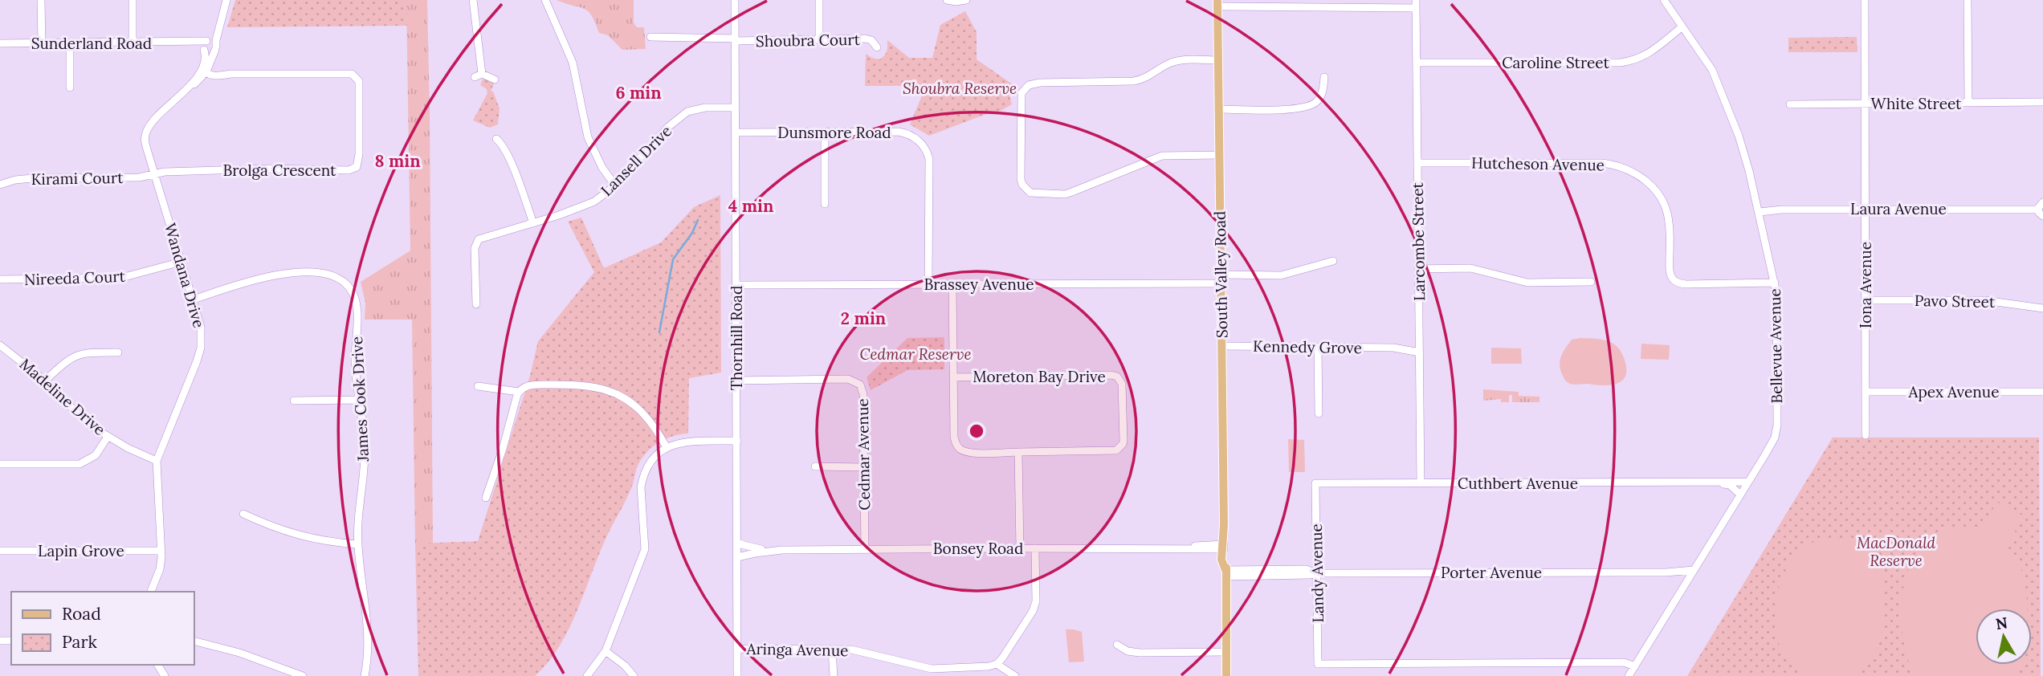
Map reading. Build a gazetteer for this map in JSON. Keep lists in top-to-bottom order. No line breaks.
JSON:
{"streets":{"main road":["South Valley Road"],"street":["Shoubra Court","Sunderland Road","Caroline Street","White Street","Dunsmore Road","Lansell Drive","Hutcheson Avenue","Brolga Crescent","Kirami Court","Laura Avenue","Larcombe Street","Wandana Drive","Nireeda Court","Brassey Avenue","Iona Avenue","Pavo Street","Thornhill Road","Bellevue Avenue","Kennedy Grove","Moreton Bay Drive","Apex Avenue","Madeline Drive","James Cook Drive","Cedmar Avenue","Cuthbert Avenue","Bonsey Road","Lapin Grove","Porter Avenue","Landy Avenue","Aringa Avenue"]},"crossings":[["Shoubra Court","Thornhill Road"],["Sunderland Road","Wandana Drive"],["Caroline Street","Larcombe Street"],["Caroline Street","Bellevue Avenue"],["White Street","Iona Avenue"],["Dunsmore Road","Brassey Avenue"],["Dunsmore Road","Thornhill Road"],["Lansell Drive","Thornhill Road"],["Hutcheson Avenue","Larcombe Street"],["Hutcheson Avenue","Bellevue Avenue"],["Brolga Crescent","Kirami Court"],["Brolga Crescent","Wandana Drive"],["Kirami Court","Wandana Drive"],["Laura Avenue","Iona Avenue"],["Laura Avenue","Bellevue Avenue"],["Larcombe Street","Kennedy Grove"],["Larcombe Street","Cuthbert Avenue"],["South Valley Road","Brassey Avenue"],["South Valley Road","Kennedy Grove"],["South Valley Road","Bonsey Road"],["South Valley Road","Porter Avenue"],["Wandana Drive","Nireeda Court"],["Wandana Drive","Madeline Drive"],["Wandana Drive","James Cook Drive"],["Wandana Drive","Lapin Grove"],["Brassey Avenue","Thornhill Road"],["Brassey Avenue","Moreton Bay Drive"],["Iona Avenue","Pavo Street"],["Iona Avenue","Apex Avenue"],["Thornhill Road","Cedmar Avenue"],["Thornhill Road","Bonsey Road"],["Thornhill Road","Aringa Avenue"],["Bellevue Avenue","Cuthbert Avenue"],["Bellevue Avenue","Porter Avenue"],["Bellevue Avenue","Landy Avenue"],["Cedmar Avenue","Bonsey Road"],["Cuthbert Avenue","Landy Avenue"],["Porter Avenue","Landy Avenue"]],"parks":["Shoubra Reserve","Cedmar Reserve","MacDonald Reserve"],"legend":["Road","Park"],"north":"top","rings":["6 min","8 min","4 min","2 min"]}
